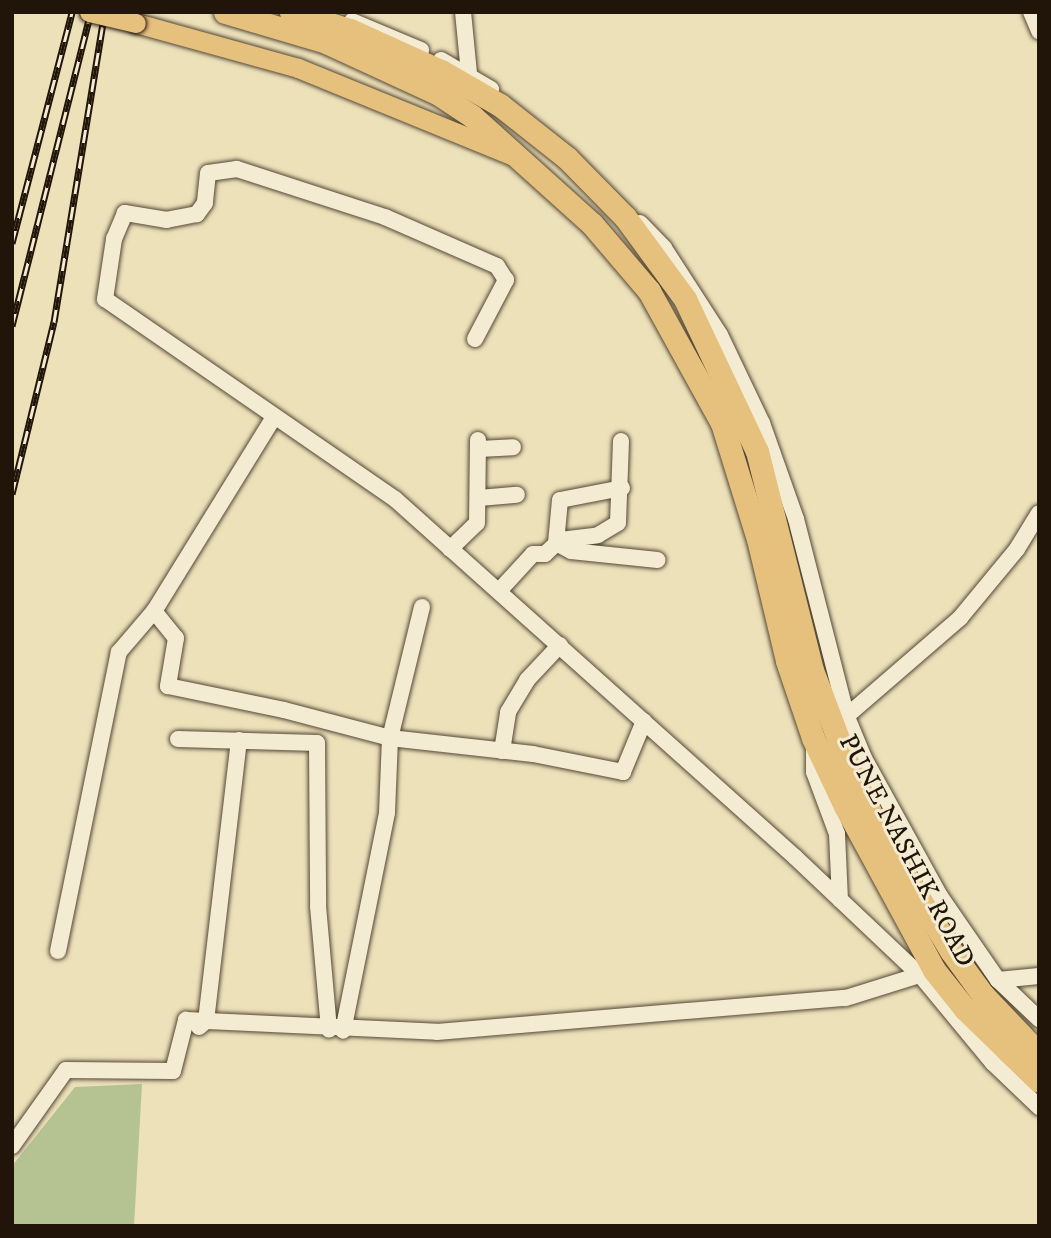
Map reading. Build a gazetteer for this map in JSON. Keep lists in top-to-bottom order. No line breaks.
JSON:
{"streets":{"highway":["PUNE NASHIK ROAD"]}}
